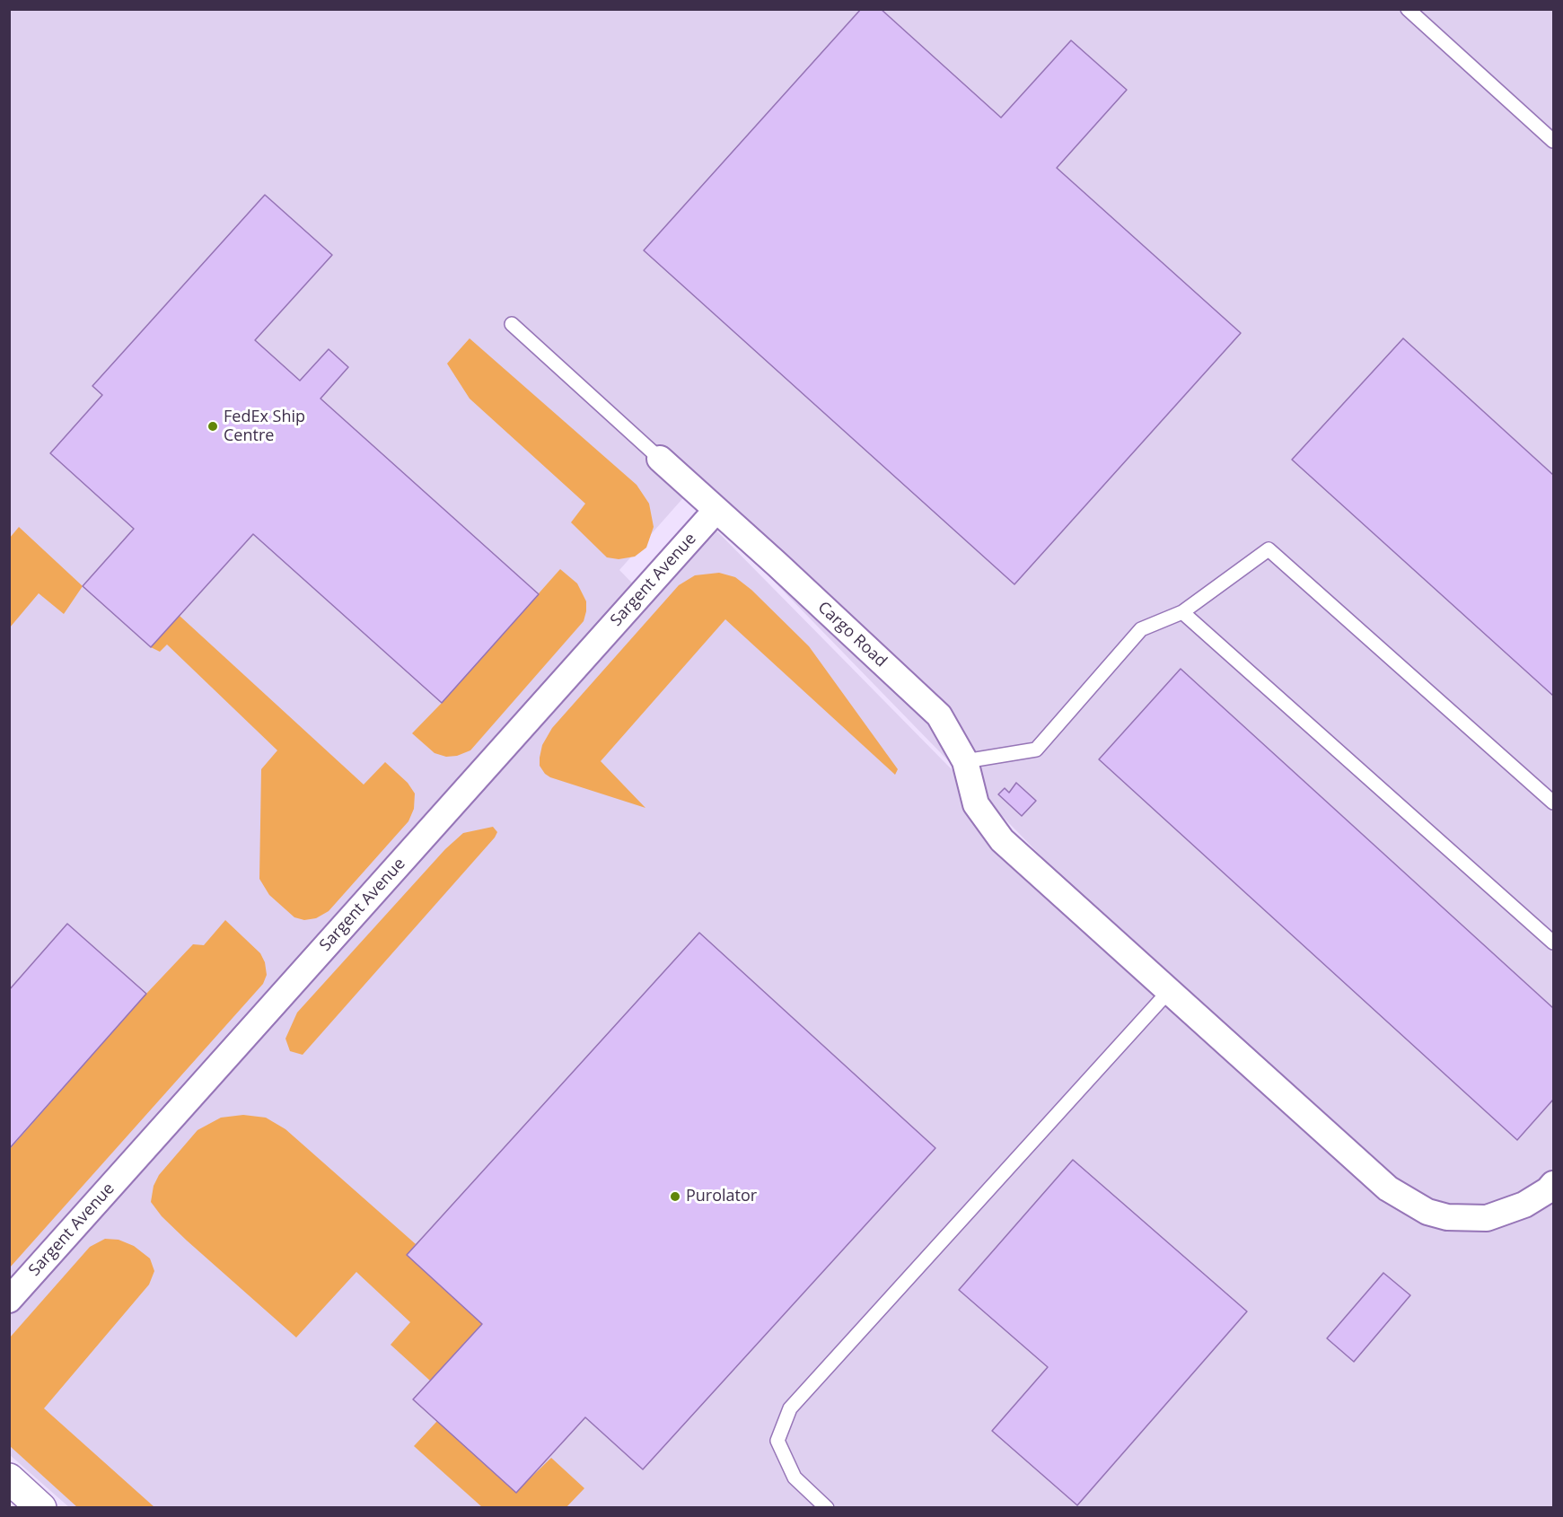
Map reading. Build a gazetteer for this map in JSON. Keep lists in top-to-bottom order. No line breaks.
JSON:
{"streets":{"street":["Sargent Avenue","Cargo Road"]},"crossings":[["Sargent Avenue","Cargo Road"]],"places":["FedEx Ship Centre","Purolator"]}
